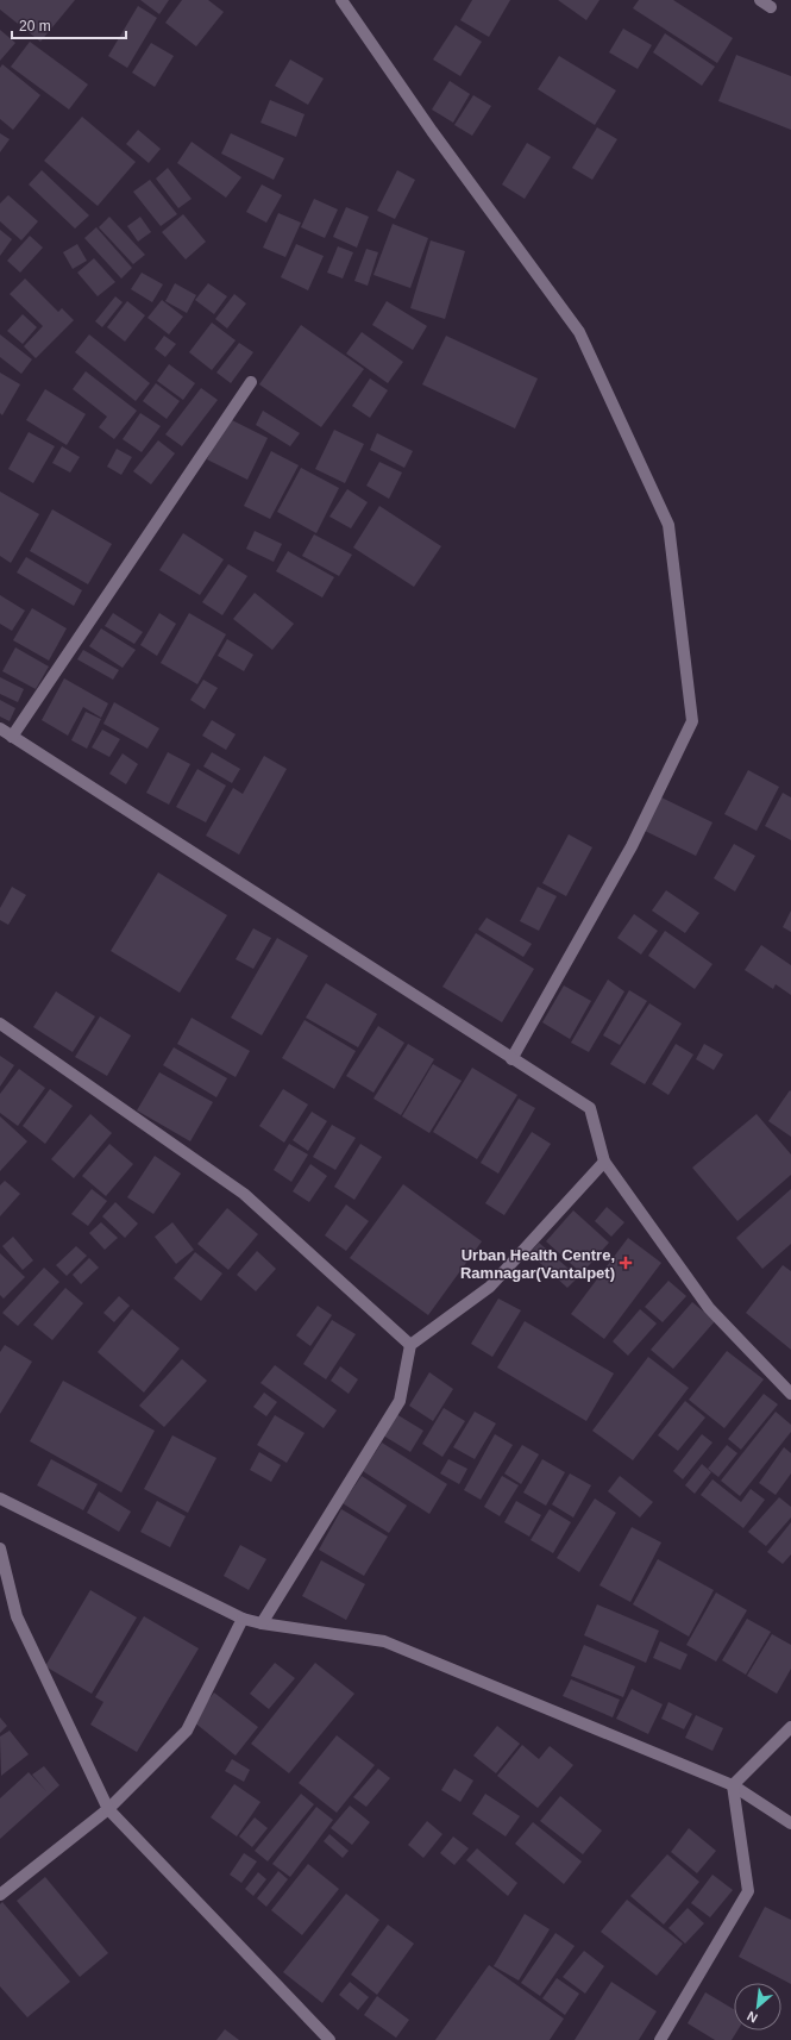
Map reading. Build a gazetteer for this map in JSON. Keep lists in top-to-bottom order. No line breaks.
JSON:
{"places":{"health":["Urban Health Centre, Ramnagar(Vantalpet)"]},"scale_bar":"20 m","north":"bottom left"}
